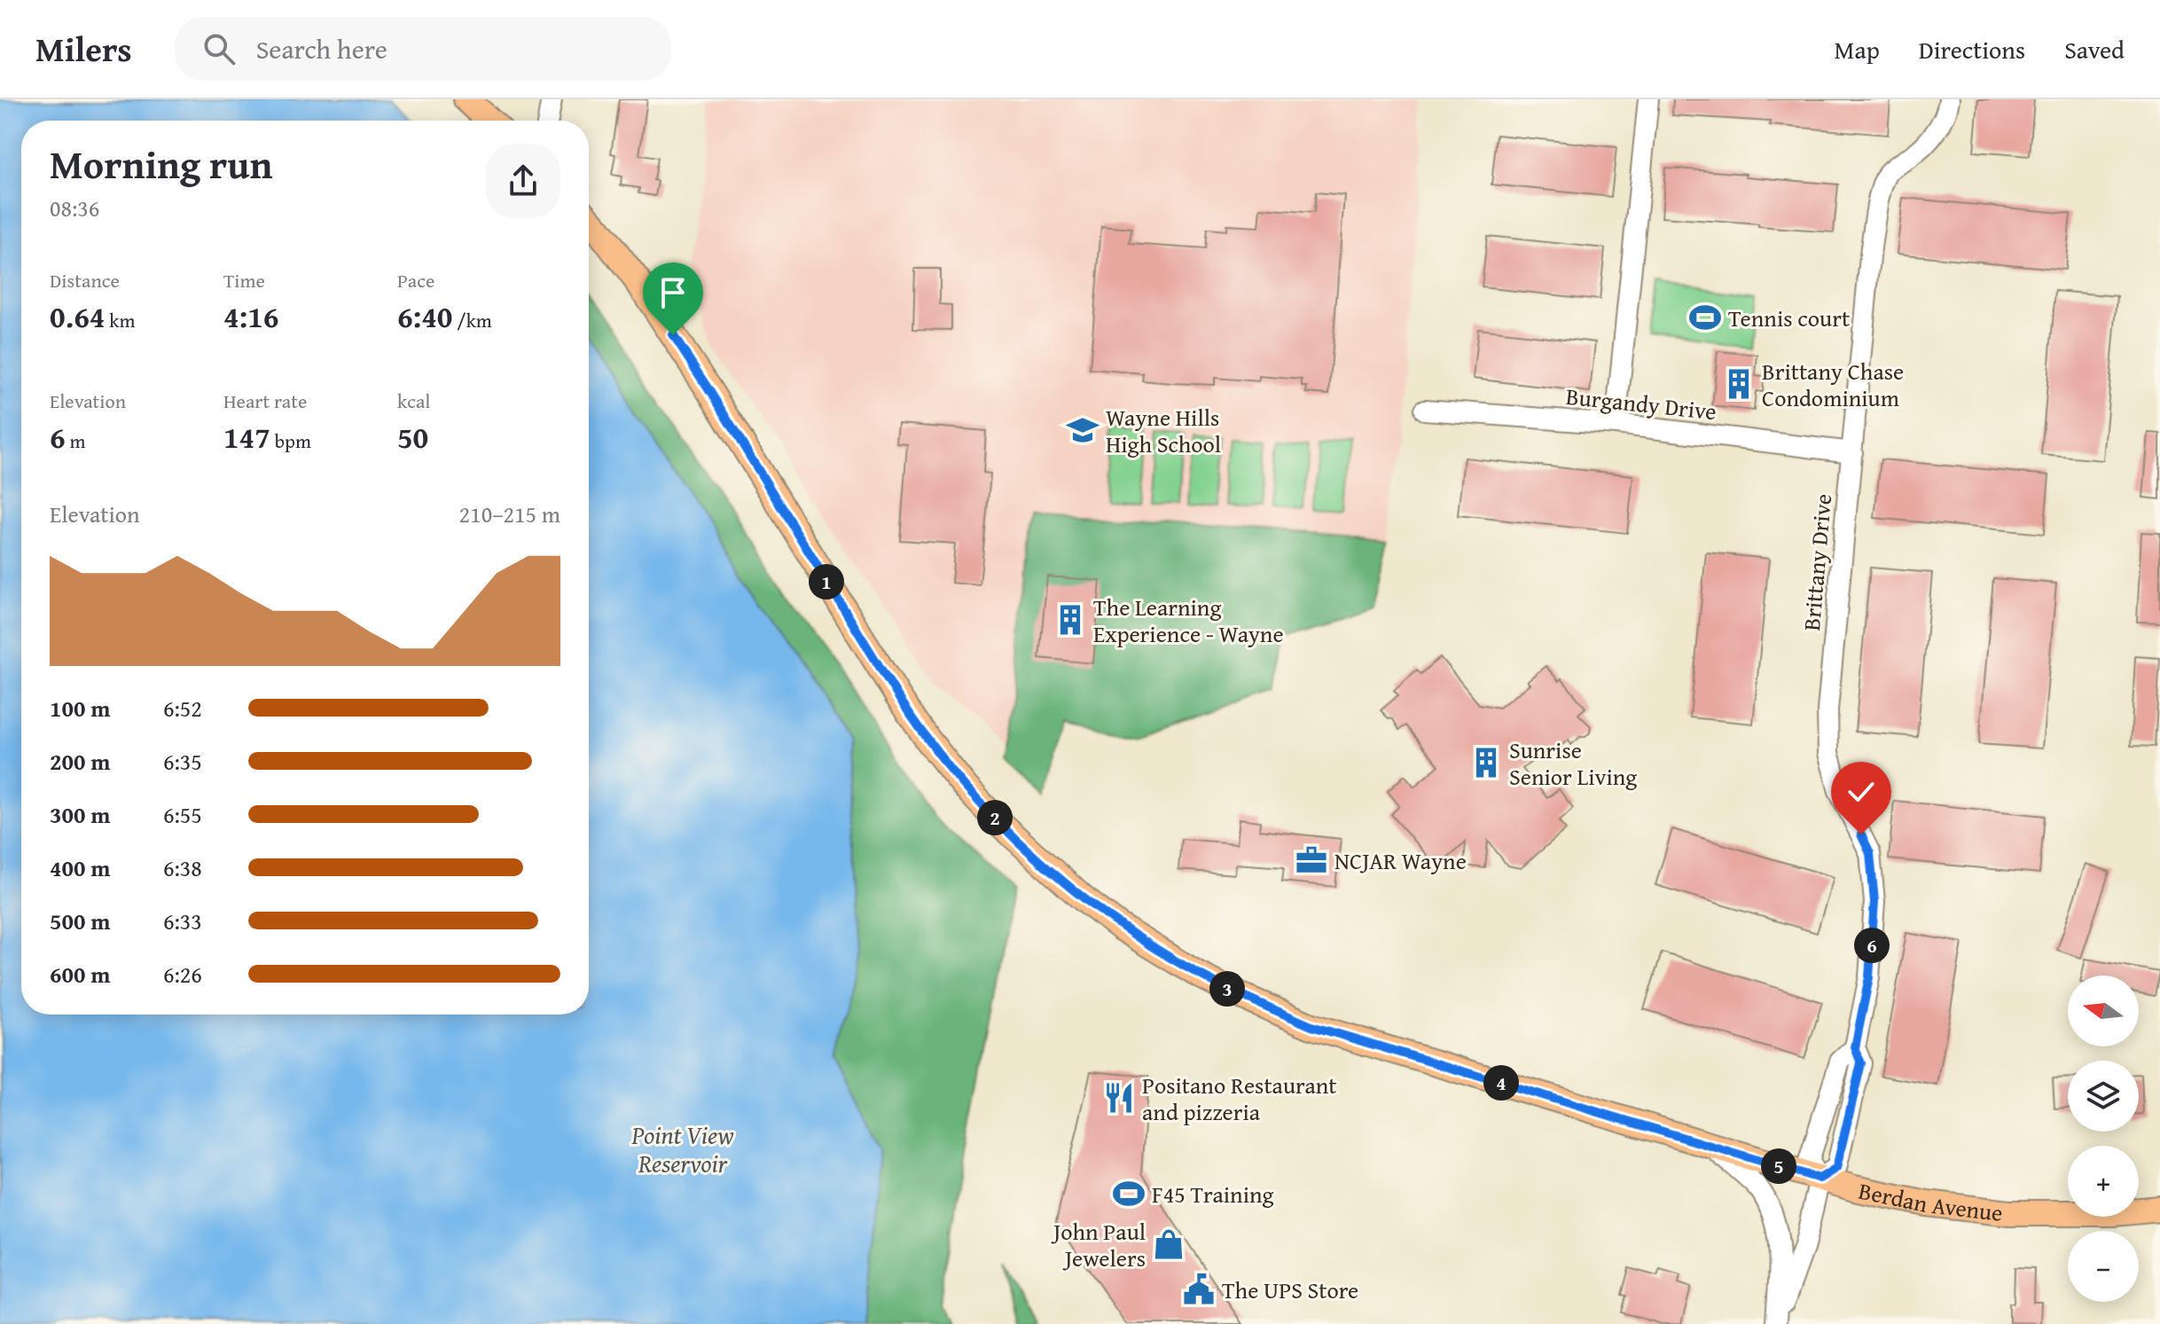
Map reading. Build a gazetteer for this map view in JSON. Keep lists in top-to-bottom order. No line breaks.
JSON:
{"streets":{"main road":["Berdan Avenue"],"street":["Burgandy Drive","Brittany Drive"]},"crossings":[["Burgandy Drive","Brittany Drive"],["Brittany Drive","Berdan Avenue"]],"water":["Point View Reservoir"],"places":{"sports":["Tennis court","F45 Training"],"building":["Brittany Chase Condominium","The Learning Experience - Wayne","Sunrise Senior Living"],"school or university":["Wayne Hills High School"],"office":["NCJAR Wayne"],"restaurant":["Positano Restaurant and pizzeria"],"shop":["John Paul Jewelers"],"public building":["The UPS Store"]},"north":"left","page":{"header":"Milers","search":"Search here","nav":["Map","Directions","Saved"],"heading":["Morning run","08:36"],"stats":[["Distance","0.64 km"],["Time","4:16"],["Pace","6:40 /km"],["Elevation","6 m"],["Heart rate","147 bpm"],["kcal","50"]],"chart":["Elevation","210–215 m"],"pins":["1","2","6","3","4","5"],"list":[{"name":"100 m","note":"6:52"},{"name":"200 m","note":"6:35"},{"name":"300 m","note":"6:55"},{"name":"400 m","note":"6:38"},{"name":"500 m","note":"6:33"},{"name":"600 m","note":"6:26"}],"map_buttons":["+","−"]}}
